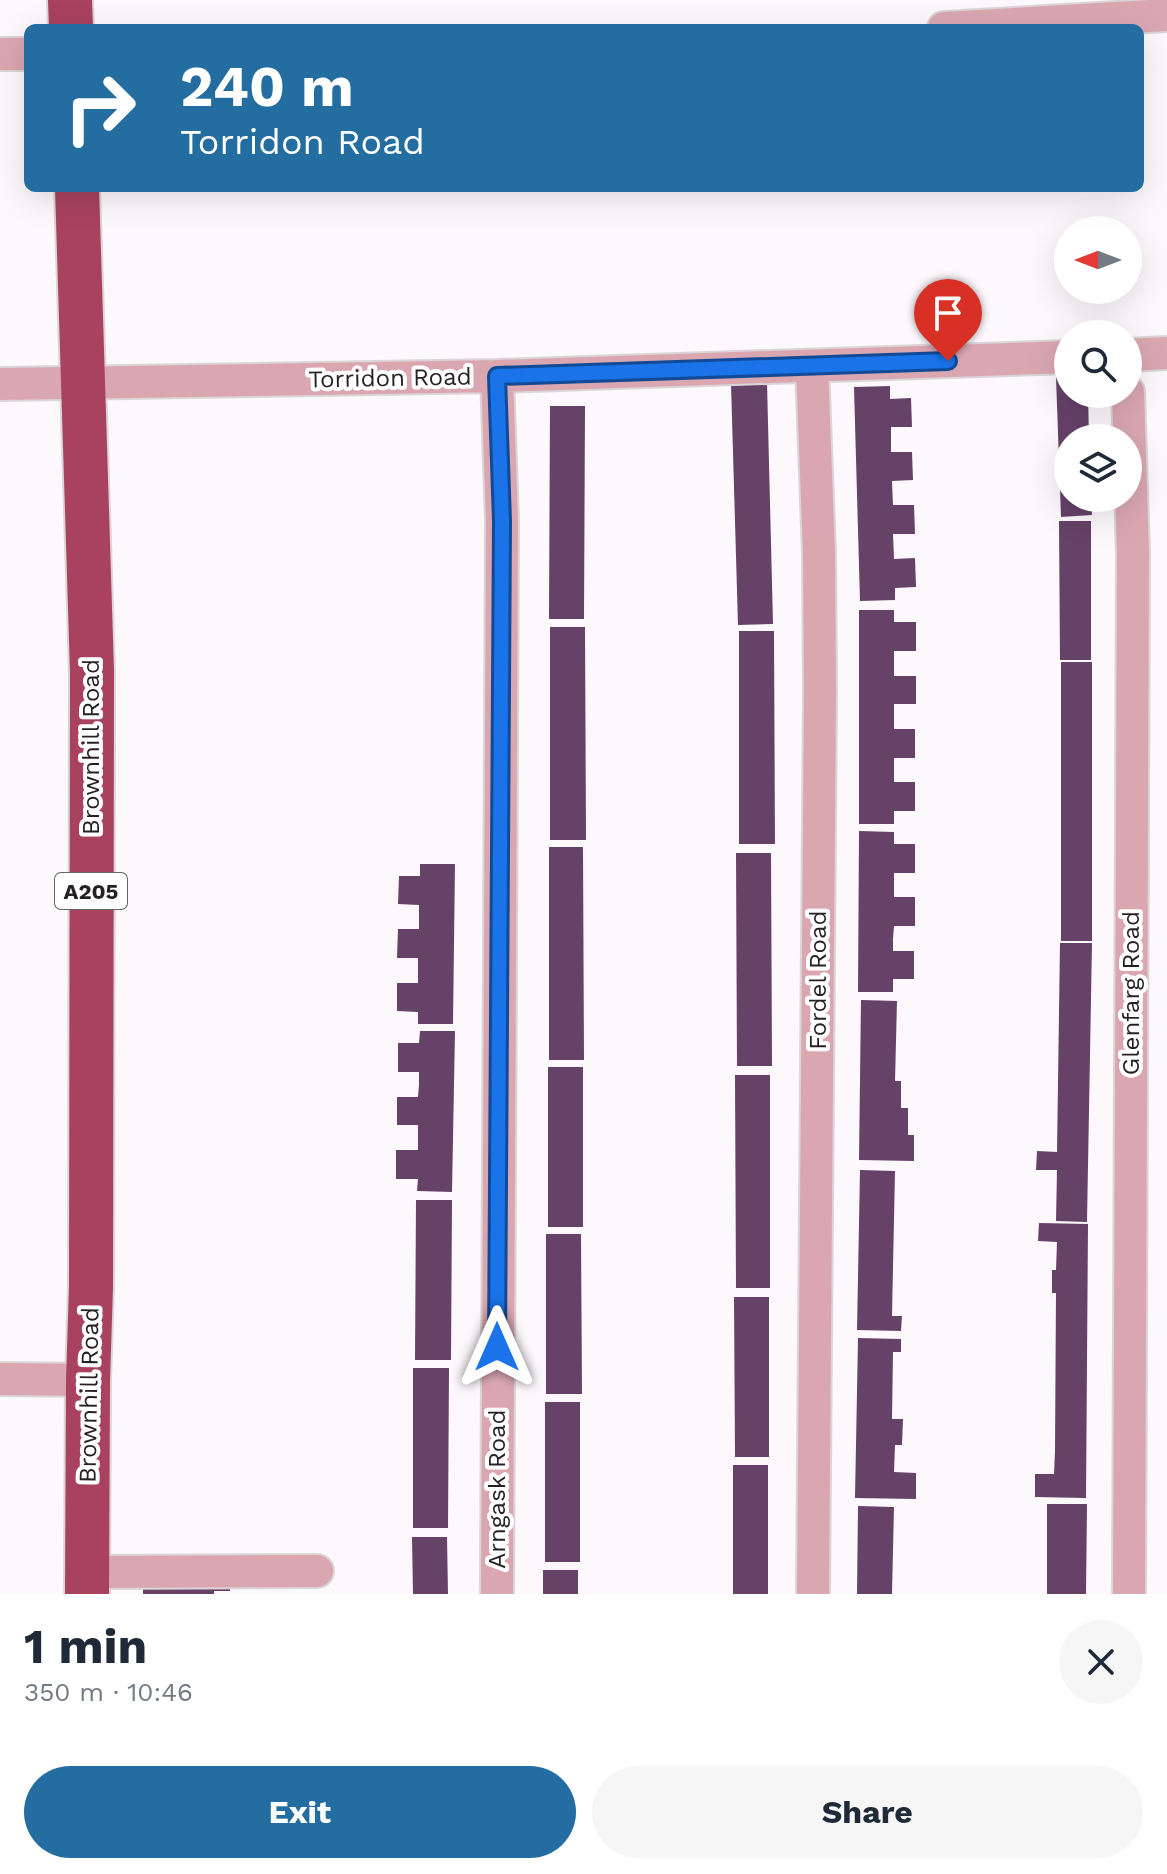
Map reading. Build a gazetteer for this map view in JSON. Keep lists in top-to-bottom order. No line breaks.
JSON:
{"streets":{"highway":["Brownhill Road","A205"],"street":["Torridon Road","Fordel Road","Glenfarg Road","Arngask Road"]},"crossings":[["Torridon Road","Brownhill Road"],["Torridon Road","Fordel Road"],["Torridon Road","Arngask Road"]],"north":"left","page":{"turn":["240 m","Torridon Road"],"heading":["1 min","350 m · 10:46"],"buttons":["Exit","Share"]}}
